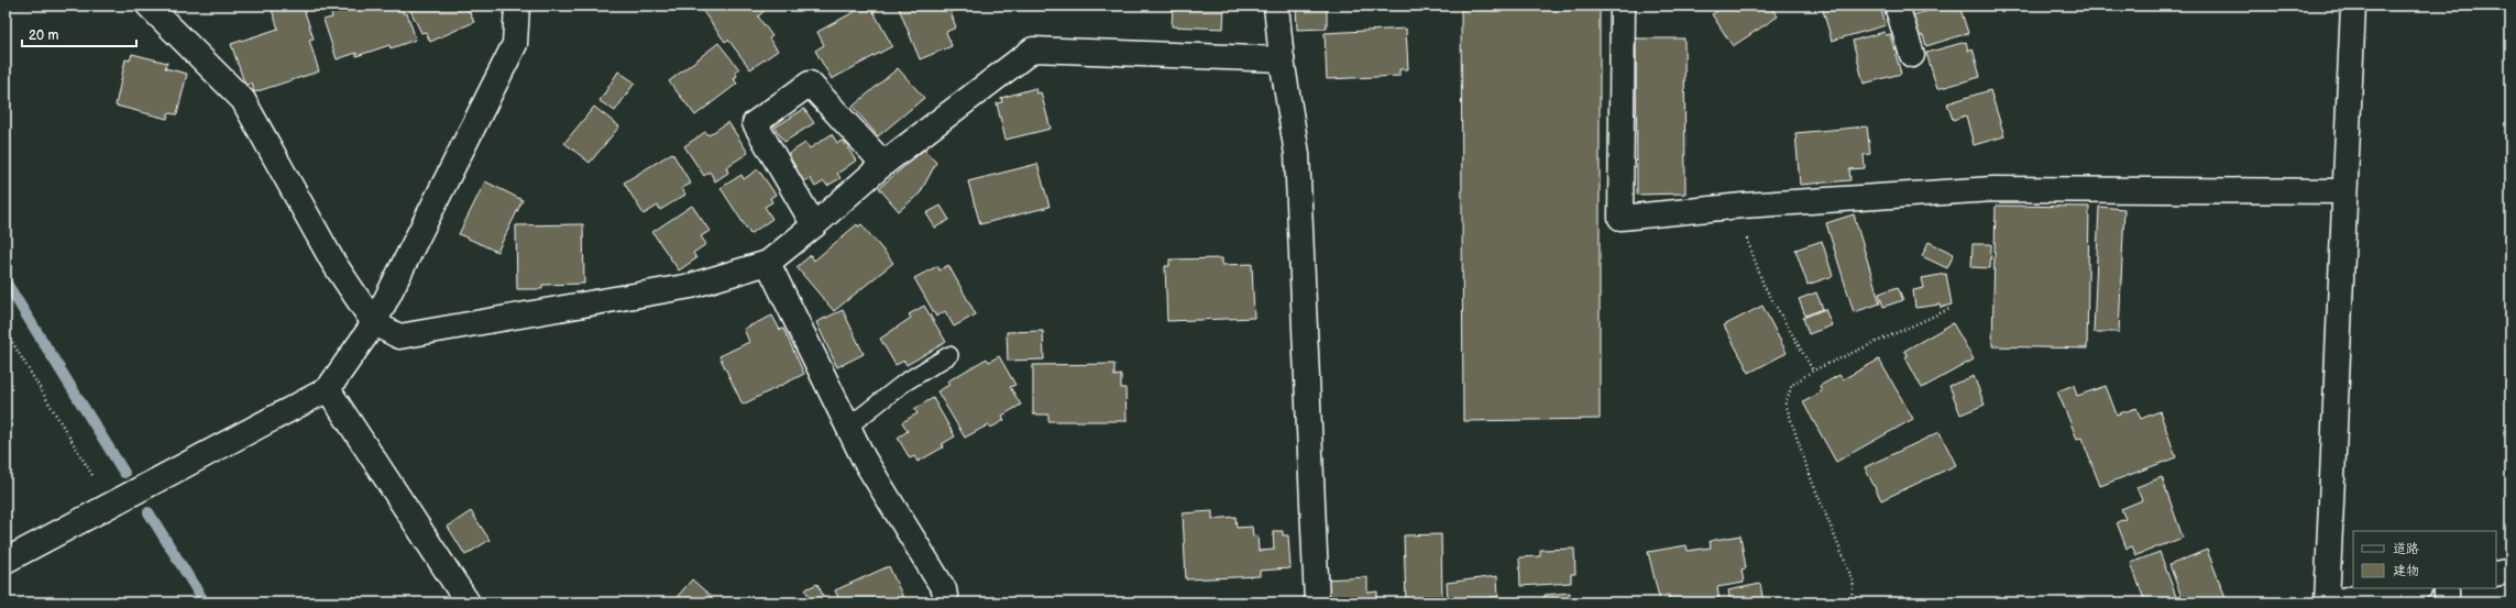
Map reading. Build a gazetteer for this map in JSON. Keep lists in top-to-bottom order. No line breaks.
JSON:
{"legend":["道路","建物"],"scale_bar":"20 m"}
